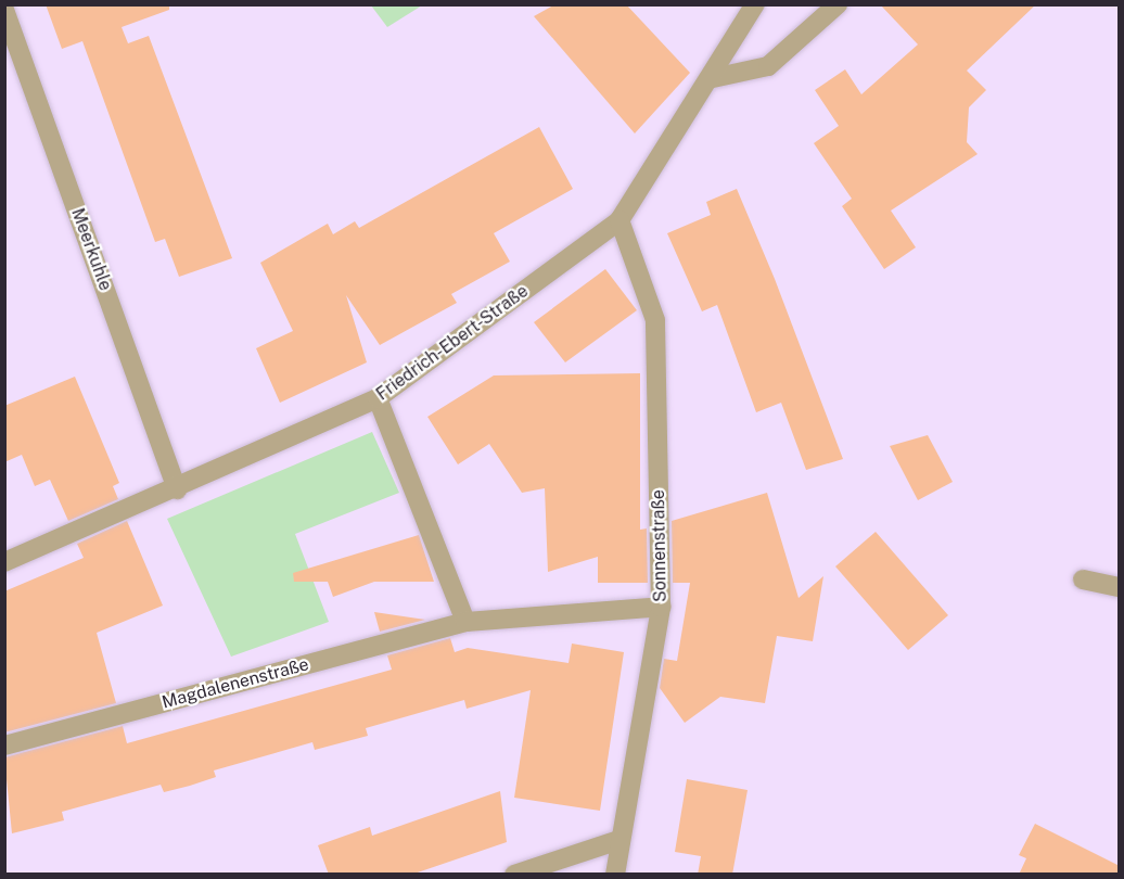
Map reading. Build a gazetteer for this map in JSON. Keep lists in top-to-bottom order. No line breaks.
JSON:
{"streets":{"street":["Meerkuhle","Friedrich-Ebert-Straße","Sonnenstraße","Magdalenenstraße"]},"crossings":[["Meerkuhle","Friedrich-Ebert-Straße"],["Friedrich-Ebert-Straße","Sonnenstraße"],["Sonnenstraße","Magdalenenstraße"]]}
